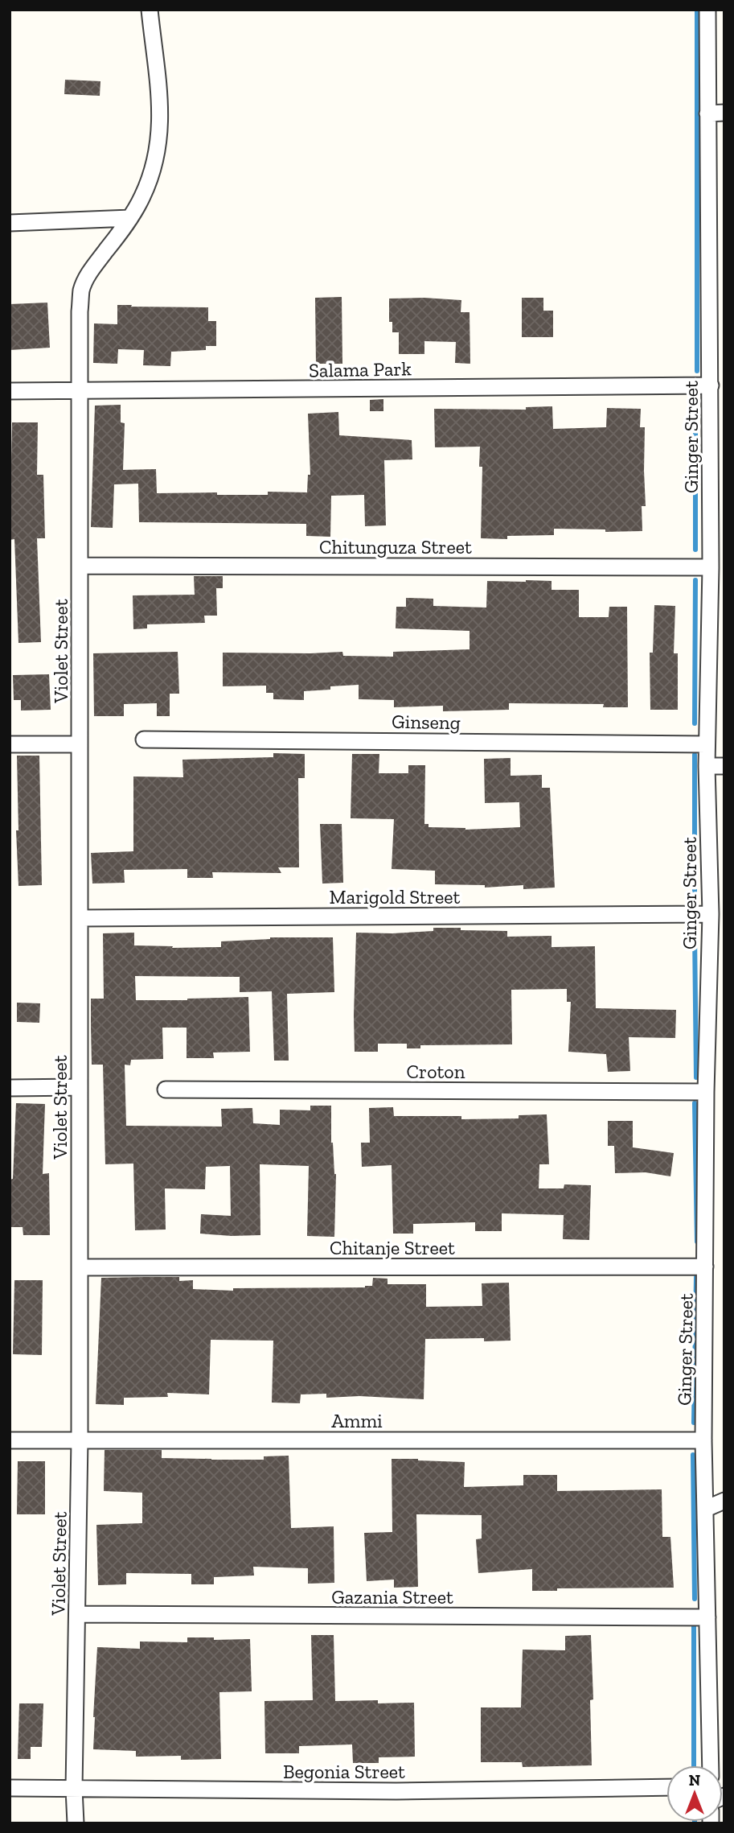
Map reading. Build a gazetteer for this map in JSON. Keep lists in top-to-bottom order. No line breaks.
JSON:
{"streets":{"street":["Salama Park","Ginger Street","Chitunguza Street","Violet Street","Ginseng","Marigold Street","Croton","Chitanje Street","Ammi","Gazania Street","Begonia Street"]},"crossings":[["Salama Park","Ginger Street"],["Salama Park","Violet Street"],["Ginger Street","Chitunguza Street"],["Ginger Street","Ginseng"],["Ginger Street","Marigold Street"],["Ginger Street","Croton"],["Ginger Street","Chitanje Street"],["Ginger Street","Ammi"],["Ginger Street","Gazania Street"],["Chitunguza Street","Violet Street"],["Violet Street","Marigold Street"],["Violet Street","Chitanje Street"],["Violet Street","Ammi"],["Violet Street","Gazania Street"],["Violet Street","Begonia Street"]],"north":"top"}
